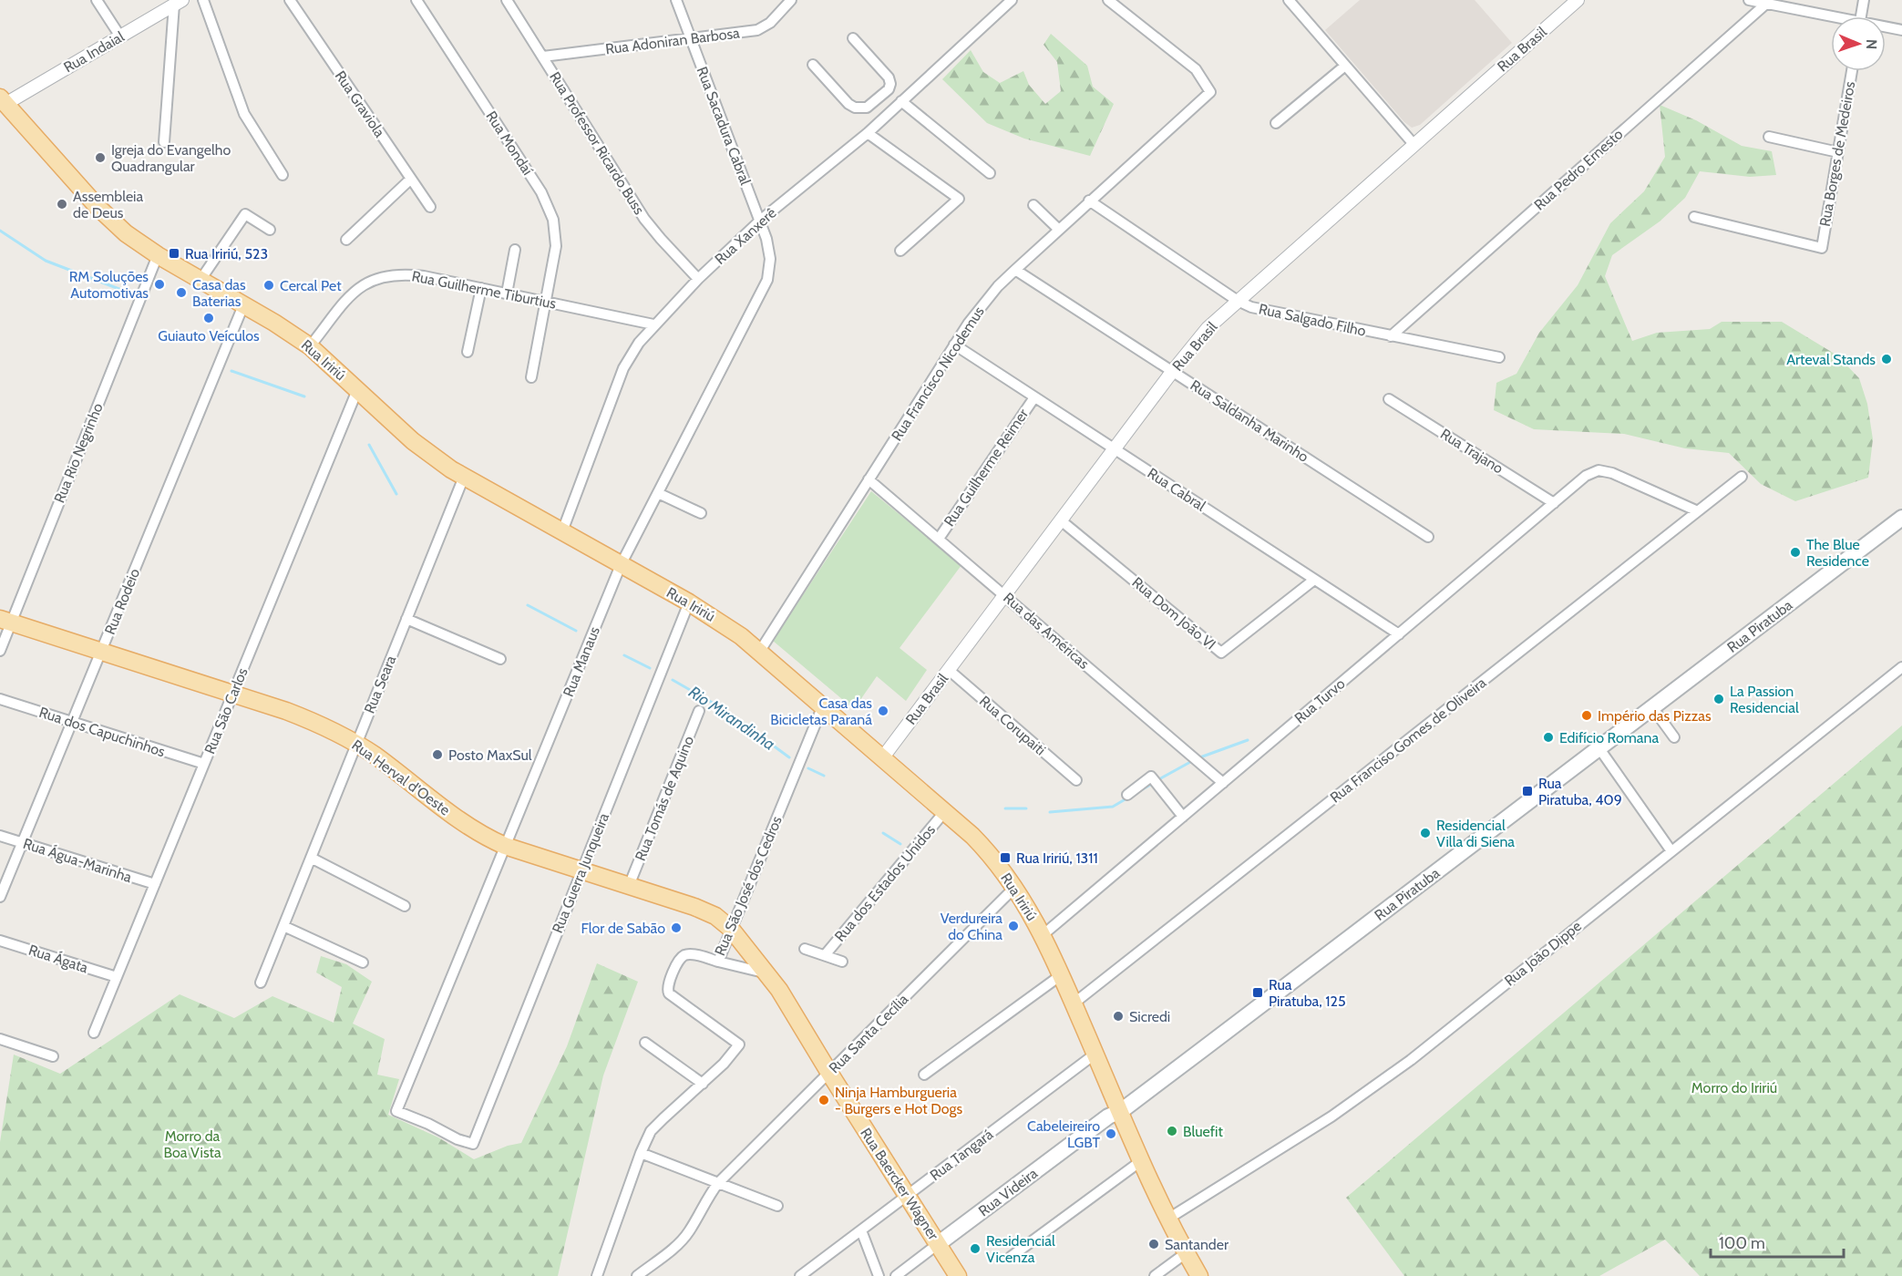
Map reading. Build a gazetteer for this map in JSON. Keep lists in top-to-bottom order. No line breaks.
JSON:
{"streets":{"main road":["Rua Iririú","Rua Piratuba","Rua Herval d'Oeste","Rua Baercker Wagner","Rua Videira"],"street":["Rua Adoniran Barbosa","Rua Brasil","Rua Indaial","Rua Graviola","Rua Sacadura Cabral","Rua Mondaí","Rua Professor Ricardo Buss","Rua Borges de Medeiros","Rua Pedro Ernesto","Rua Xanxerê","Rua Guilherme Tiburtius","Rua Salgado Filho","Rua Francisco Nicodemus","Rua Saldanha Marinho","Rua Trajano","Rua Rio Negrinho","Rua Guilherme Reimer","Rua Cabral","Rua Rodeio","Rua Dom João VI","Rua das Américas","Rua Manaus","Rua Seara","Rua Turvo","Rua São Carlos","Rua Corupaiti","Rua dos Capuchinhos","Rua Franciso Gomes de Oliveira","Rua Tomás de Aquino","Rua Água-Marinha","Rua Guerra Junqueira","Rua dos Estados Unidos","Rua São José dos Cedros","Rua João Dippe","Rua Ágata","Rua Santa Cecília","Rua Tangará"]},"crossings":[["Rua Adoniran Barbosa","Rua Sacadura Cabral"],["Rua Adoniran Barbosa","Rua Professor Ricardo Buss"],["Rua Brasil","Rua Salgado Filho"],["Rua Brasil","Rua Iririú"],["Rua Brasil","Rua Saldanha Marinho"],["Rua Brasil","Rua Cabral"],["Rua Brasil","Rua Dom João VI"],["Rua Brasil","Rua das Américas"],["Rua Brasil","Rua Corupaiti"],["Rua Indaial","Rua Iririú"],["Rua Sacadura Cabral","Rua Xanxerê"],["Rua Sacadura Cabral","Rua Manaus"],["Rua Mondaí","Rua Guilherme Tiburtius"],["Rua Professor Ricardo Buss","Rua Xanxerê"],["Rua Pedro Ernesto","Rua Salgado Filho"],["Rua Xanxerê","Rua Guilherme Tiburtius"],["Rua Xanxerê","Rua Iririú"],["Rua Xanxerê","Rua Manaus"],["Rua Guilherme Tiburtius","Rua Iririú"],["Rua Salgado Filho","Rua Francisco Nicodemus"],["Rua Iririú","Rua Francisco Nicodemus"],["Rua Iririú","Rua Rio Negrinho"],["Rua Iririú","Rua Rodeio"],["Rua Iririú","Rua Piratuba"],["Rua Iririú","Rua Manaus"],["Rua Iririú","Rua Seara"],["Rua Iririú","Rua Turvo"],["Rua Iririú","Rua São Carlos"],["Rua Iririú","Rua Franciso Gomes de Oliveira"],["Rua Iririú","Rua Guerra Junqueira"],["Rua Iririú","Rua dos Estados Unidos"],["Rua Iririú","Rua São José dos Cedros"],["Rua Iririú","Rua João Dippe"],["Rua Iririú","Rua Santa Cecília"],["Rua Iririú","Rua Tangará"],["Rua Iririú","Rua Videira"],["Rua Francisco Nicodemus","Rua Saldanha Marinho"],["Rua Francisco Nicodemus","Rua Cabral"],["Rua Francisco Nicodemus","Rua das Américas"],["Rua Trajano","Rua Turvo"],["Rua Rio Negrinho","Rua Herval d'Oeste"],["Rua Guilherme Reimer","Rua Cabral"],["Rua Guilherme Reimer","Rua das Américas"],["Rua Cabral","Rua Dom João VI"],["Rua Cabral","Rua Turvo"],["Rua Rodeio","Rua dos Capuchinhos"],["Rua Rodeio","Rua Herval d'Oeste"],["Rua Rodeio","Rua Água-Marinha"],["Rua Piratuba","Rua Videira"],["Rua das Américas","Rua Turvo"],["Rua Manaus","Rua Herval d'Oeste"],["Rua Manaus","Rua Guerra Junqueira"],["Rua Seara","Rua Herval d'Oeste"],["Rua Turvo","Rua Franciso Gomes de Oliveira"],["Rua São Carlos","Rua dos Capuchinhos"],["Rua São Carlos","Rua Herval d'Oeste"],["Rua São Carlos","Rua Água-Marinha"],["Rua São Carlos","Rua Ágata"],["Rua Herval d'Oeste","Rua Tomás de Aquino"],["Rua Herval d'Oeste","Rua Guerra Junqueira"],["Rua Herval d'Oeste","Rua São José dos Cedros"],["Rua Herval d'Oeste","Rua Baercker Wagner"],["Rua São José dos Cedros","Rua Baercker Wagner"],["Rua Santa Cecília","Rua Baercker Wagner"],["Rua Tangará","Rua Baercker Wagner"],["Rua Baercker Wagner","Rua Videira"]],"water":["Rio Mirandinha"],"parks":["Morro do Iririú","Morro da Boa Vista"],"places":{"other":["Igreja do Evangelho Quadrangular","Assembleia de Deus","RM Soluções Automotivas","Cercal Pet","Casa das Baterias","Guiauto Veículos","Arteval Stands","The Blue Residence","La Passion Residencial","Casa das Bicicletas Paraná","Império das Pizzas","Edifício Romana","Posto MaxSul","Residencial Villa di Siena","Verdureira do China","Flor de Sabão","Sicredi","Ninja Hamburgueria - Burgers e Hot Dogs","Bluefit","Cabeleireiro LGBT","Santander","Residencial Vicenza"],"transit":["Rua Iririú, 523","Rua Piratuba, 409","Rua Iririú, 1311","Rua Piratuba, 125"]},"scale_bar":"100 m","north":"right"}
